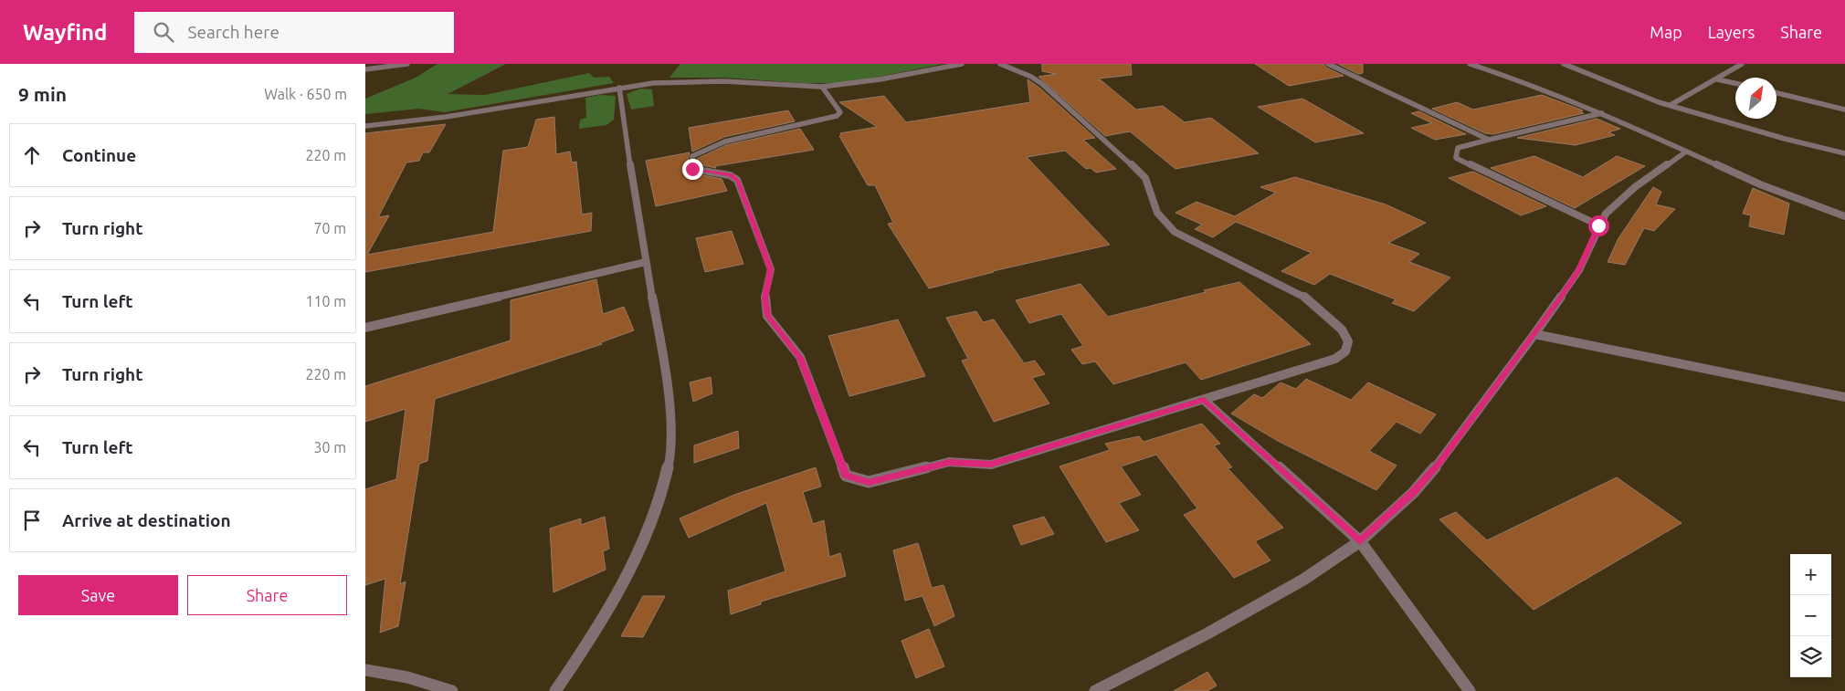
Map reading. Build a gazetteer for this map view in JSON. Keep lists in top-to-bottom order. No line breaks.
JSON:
{"north":"top right","page":{"header":"Wayfind","search":"Search here","nav":["Map","Layers","Share"],"heading":["9 min","Walk · 650 m"],"list":[["Continue","220 m"],["Turn right","70 m"],["Turn left","110 m"],["Turn right","220 m"],["Turn left","30 m"],"Arrive at destination"],"map_buttons":["+","−"],"buttons":["Save","Share"]}}
